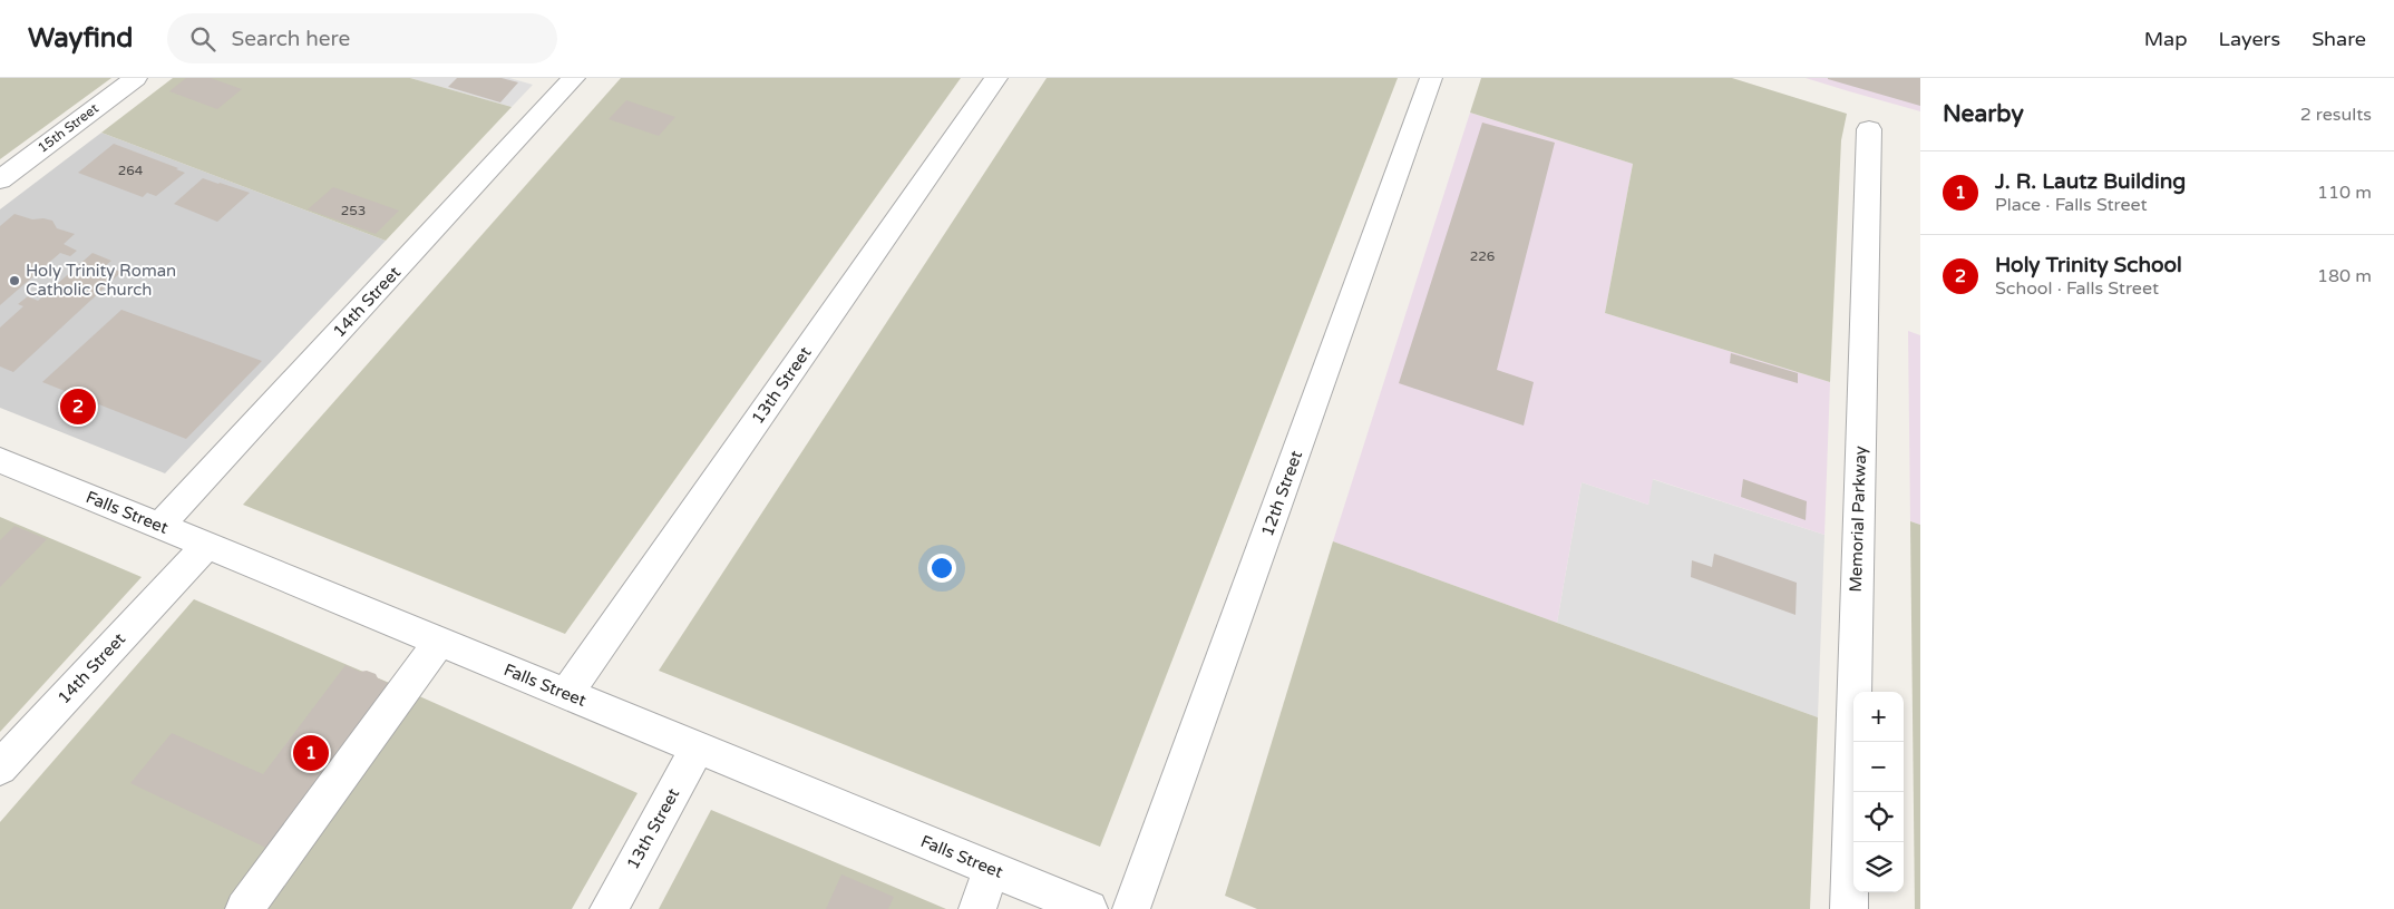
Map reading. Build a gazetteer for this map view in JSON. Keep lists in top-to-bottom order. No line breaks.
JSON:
{"streets":{"street":["15th Street","14th Street","13th Street","12th Street","Falls Street","Memorial Parkway"]},"crossings":[["14th Street","Falls Street"],["13th Street","Falls Street"]],"places":["Holy Trinity Roman Catholic Church"],"house_numbers":["264","253","226"],"page":{"header":"Wayfind","search":"Search here","nav":["Map","Layers","Share"],"heading":["Nearby","2 results"],"list":[{"mark":"1","name":"J. R. Lautz Building","note":"Place · Falls Street","value":"110 m"},{"mark":"2","name":"Holy Trinity School","note":"School · Falls Street","value":"180 m"}],"pins":["2","1"],"map_buttons":["+","−"]}}
